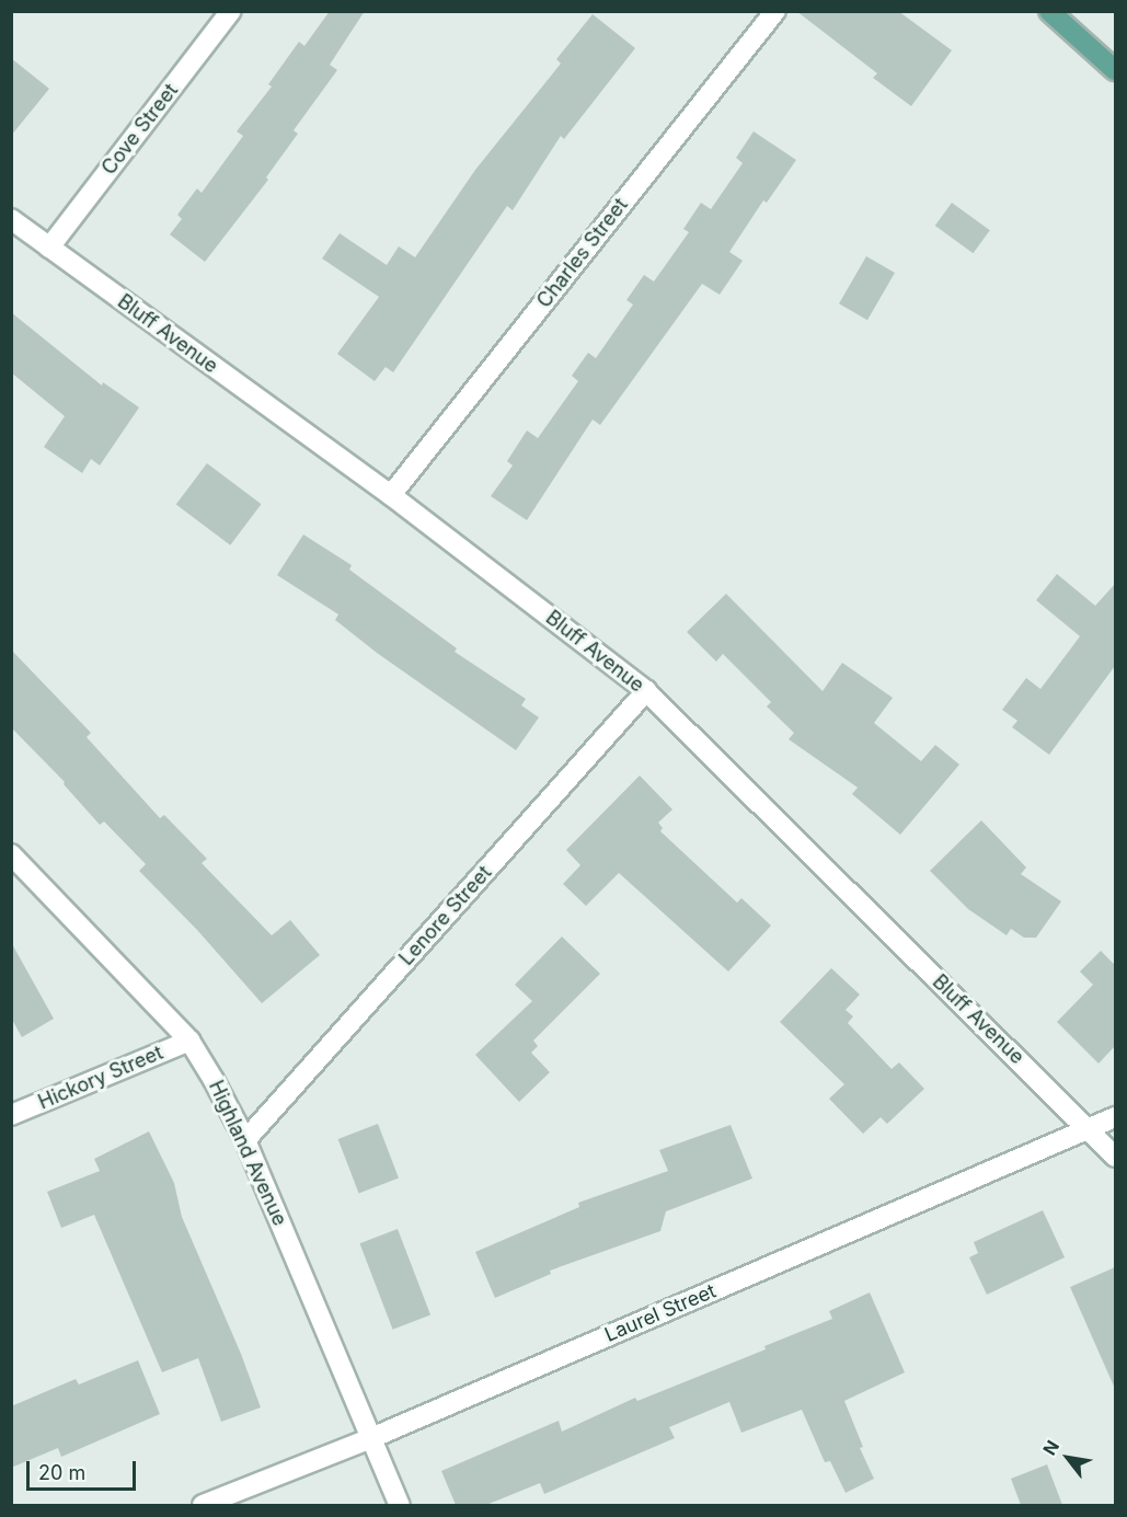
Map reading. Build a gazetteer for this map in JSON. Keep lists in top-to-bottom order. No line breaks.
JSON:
{"streets":{"street":["Cove Street","Charles Street","Bluff Avenue","Lenore Street","Hickory Street","Highland Avenue","Laurel Street"]},"crossings":[["Cove Street","Bluff Avenue"],["Charles Street","Bluff Avenue"],["Bluff Avenue","Lenore Street"],["Bluff Avenue","Laurel Street"],["Lenore Street","Highland Avenue"],["Hickory Street","Highland Avenue"],["Highland Avenue","Laurel Street"]],"scale_bar":"20 m","north":"top left"}
